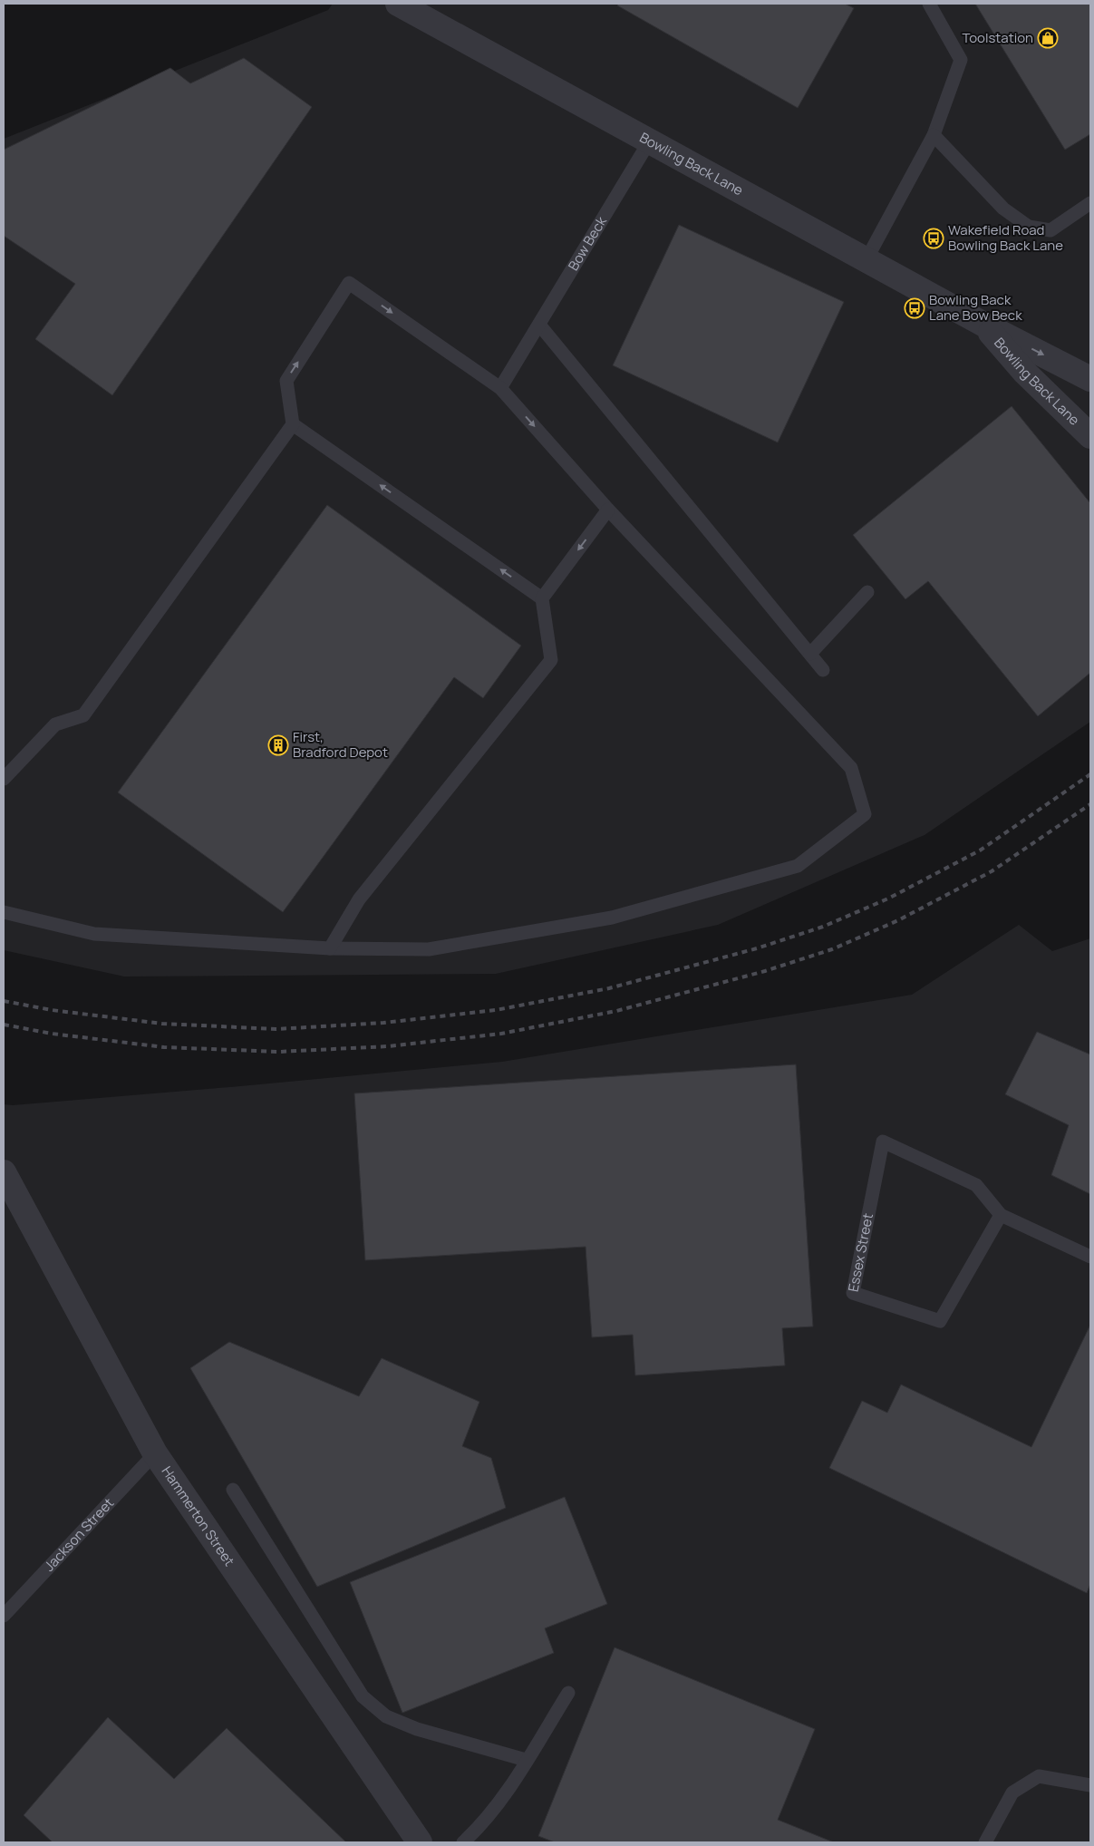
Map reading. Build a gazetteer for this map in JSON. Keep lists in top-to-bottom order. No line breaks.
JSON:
{"streets":{"street":["Bowling Back Lane","Hammerton Street"],"lane":["Bow Beck","Essex Street","Jackson Street"]},"crossings":[["Bowling Back Lane","Bow Beck"],["Hammerton Street","Jackson Street"]],"places":{"shop":["Toolstation"],"bus stop":["Wakefield Road Bowling Back Lane","Bowling Back Lane Bow Beck"],"building":["First, Bradford Depot"]}}
